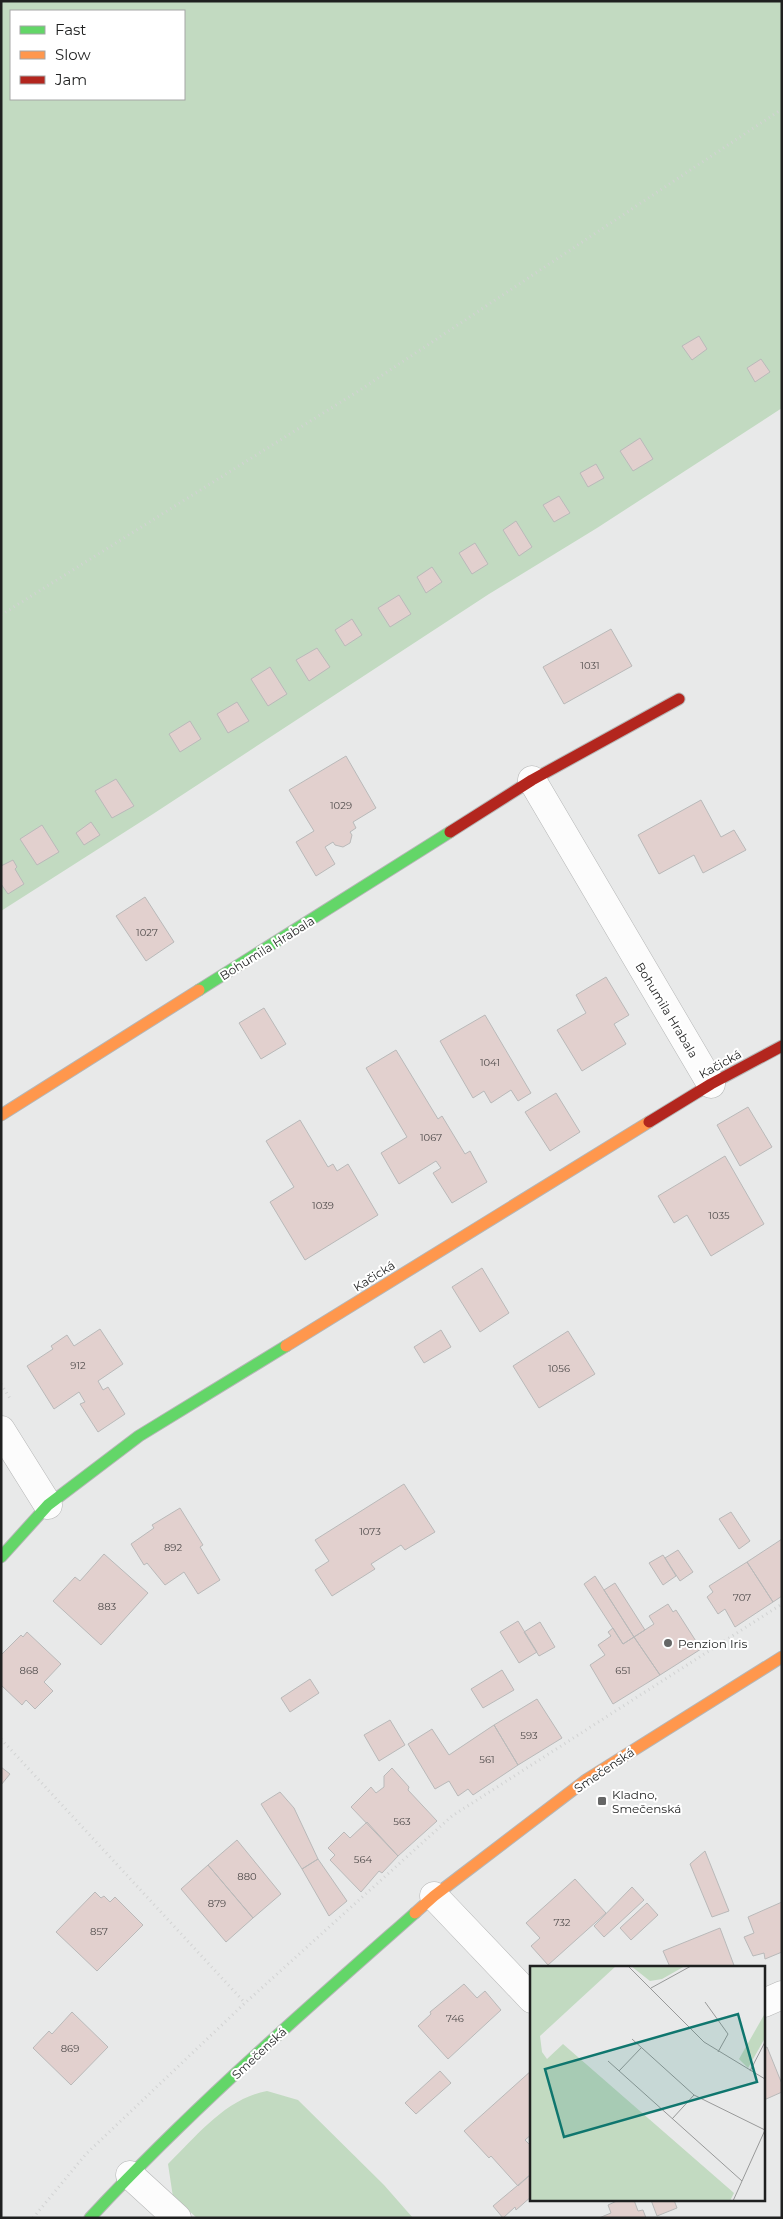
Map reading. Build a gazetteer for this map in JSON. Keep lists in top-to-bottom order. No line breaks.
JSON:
{"streets":{"street":["Bohumila Hrabala","Kačická","Smečenská"]},"crossings":[["Bohumila Hrabala","Kačická"]],"places":{"other":["Penzion Iris"],"transit":["Kladno, Smečenská"]},"house_numbers":["1031","1029","1027","1041","1067","1039","1035","912","1056","1073","892","707","883","868","651","593","561","563","564","880","879","732","857","746","869"],"legend":["Fast","Slow","Jam"]}
